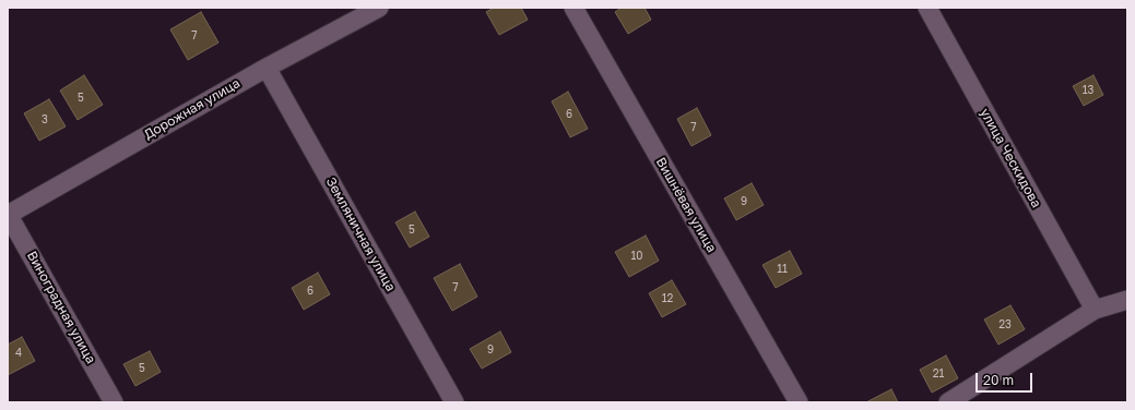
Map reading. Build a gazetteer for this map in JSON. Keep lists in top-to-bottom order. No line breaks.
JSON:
{"streets":{"street":["Дорожная улица","улица Ческидова","Вишнёвая улица","Земляничная улица","Виноградная улица"]},"crossings":[["Дорожная улица","Земляничная улица"],["Дорожная улица","Виноградная улица"]],"house_numbers":["7","13","5","6","3","7","9","5","10","11","7","6","12","23","9","4","5","21"],"scale_bar":"20 m"}
